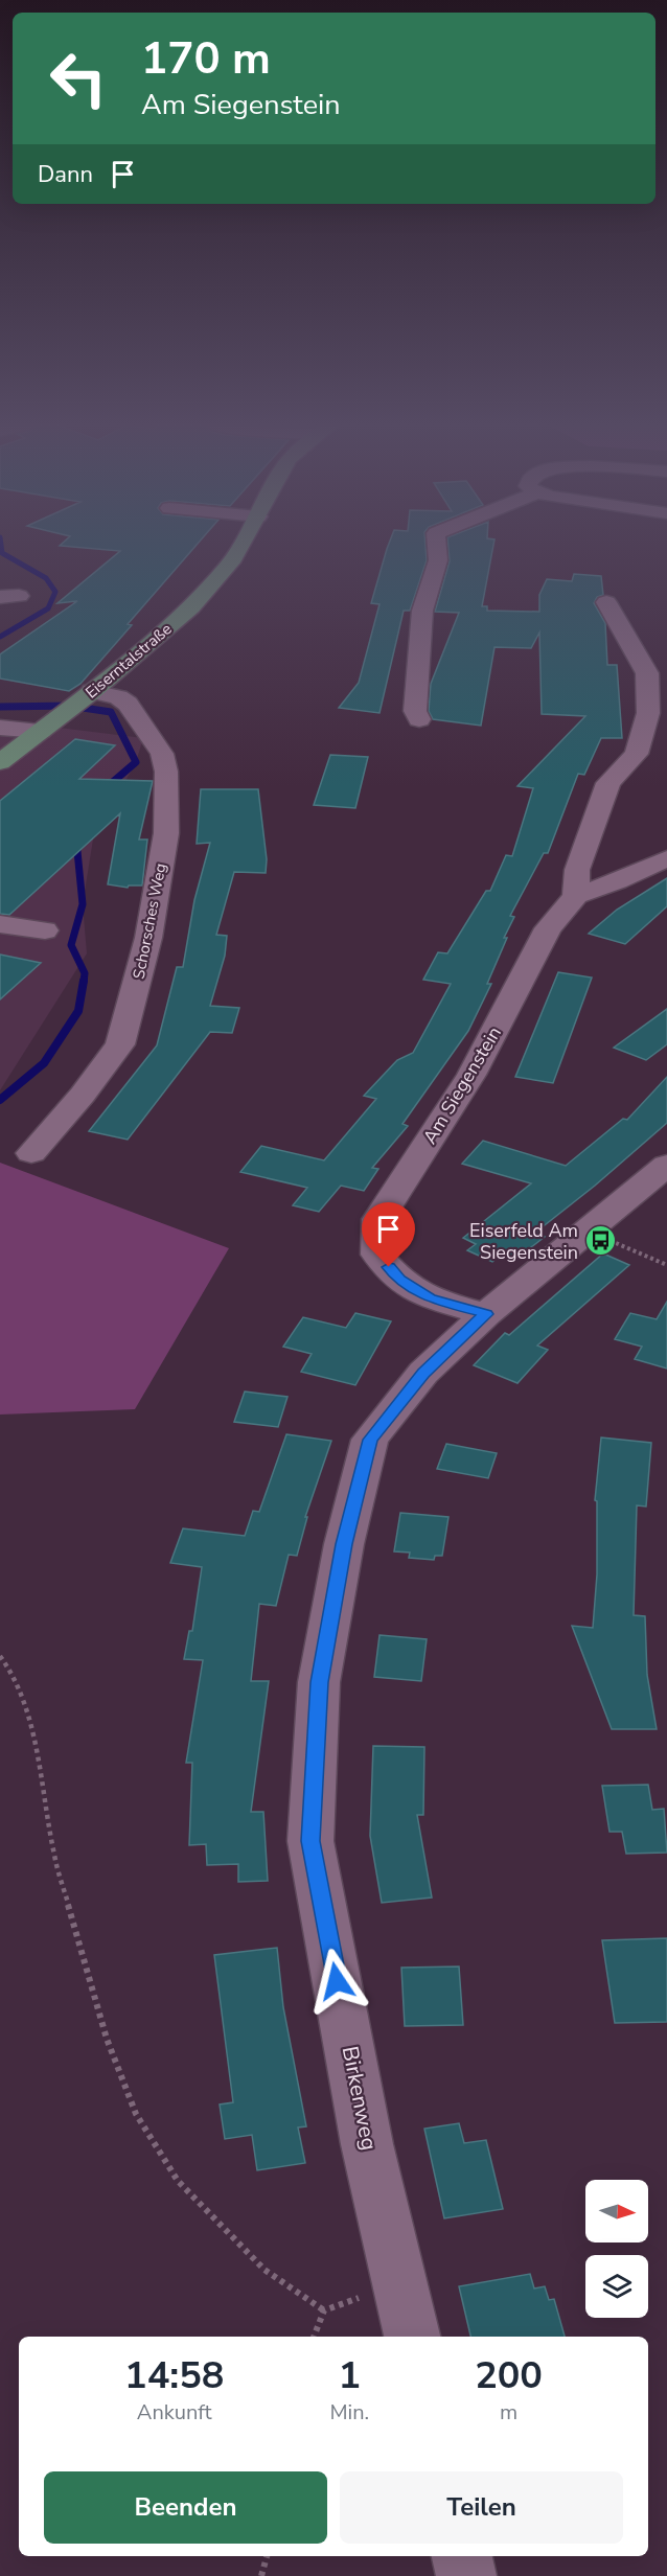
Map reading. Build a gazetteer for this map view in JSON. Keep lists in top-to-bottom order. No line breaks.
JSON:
{"streets":{"main road":["Eiserntalstraße"],"street":["Schorsches Weg","Am Siegenstein","Birkenweg"]},"crossings":[["Eiserntalstraße","Schorsches Weg"],["Am Siegenstein","Birkenweg"]],"places":{"bus stop":["Eiserfeld Am Siegenstein"]},"north":"right","page":{"turn":["170 m","Am Siegenstein"],"then":"Dann","eta":["14:58","Ankunft","1","Min.","200","m"],"buttons":["Beenden","Teilen"]}}
